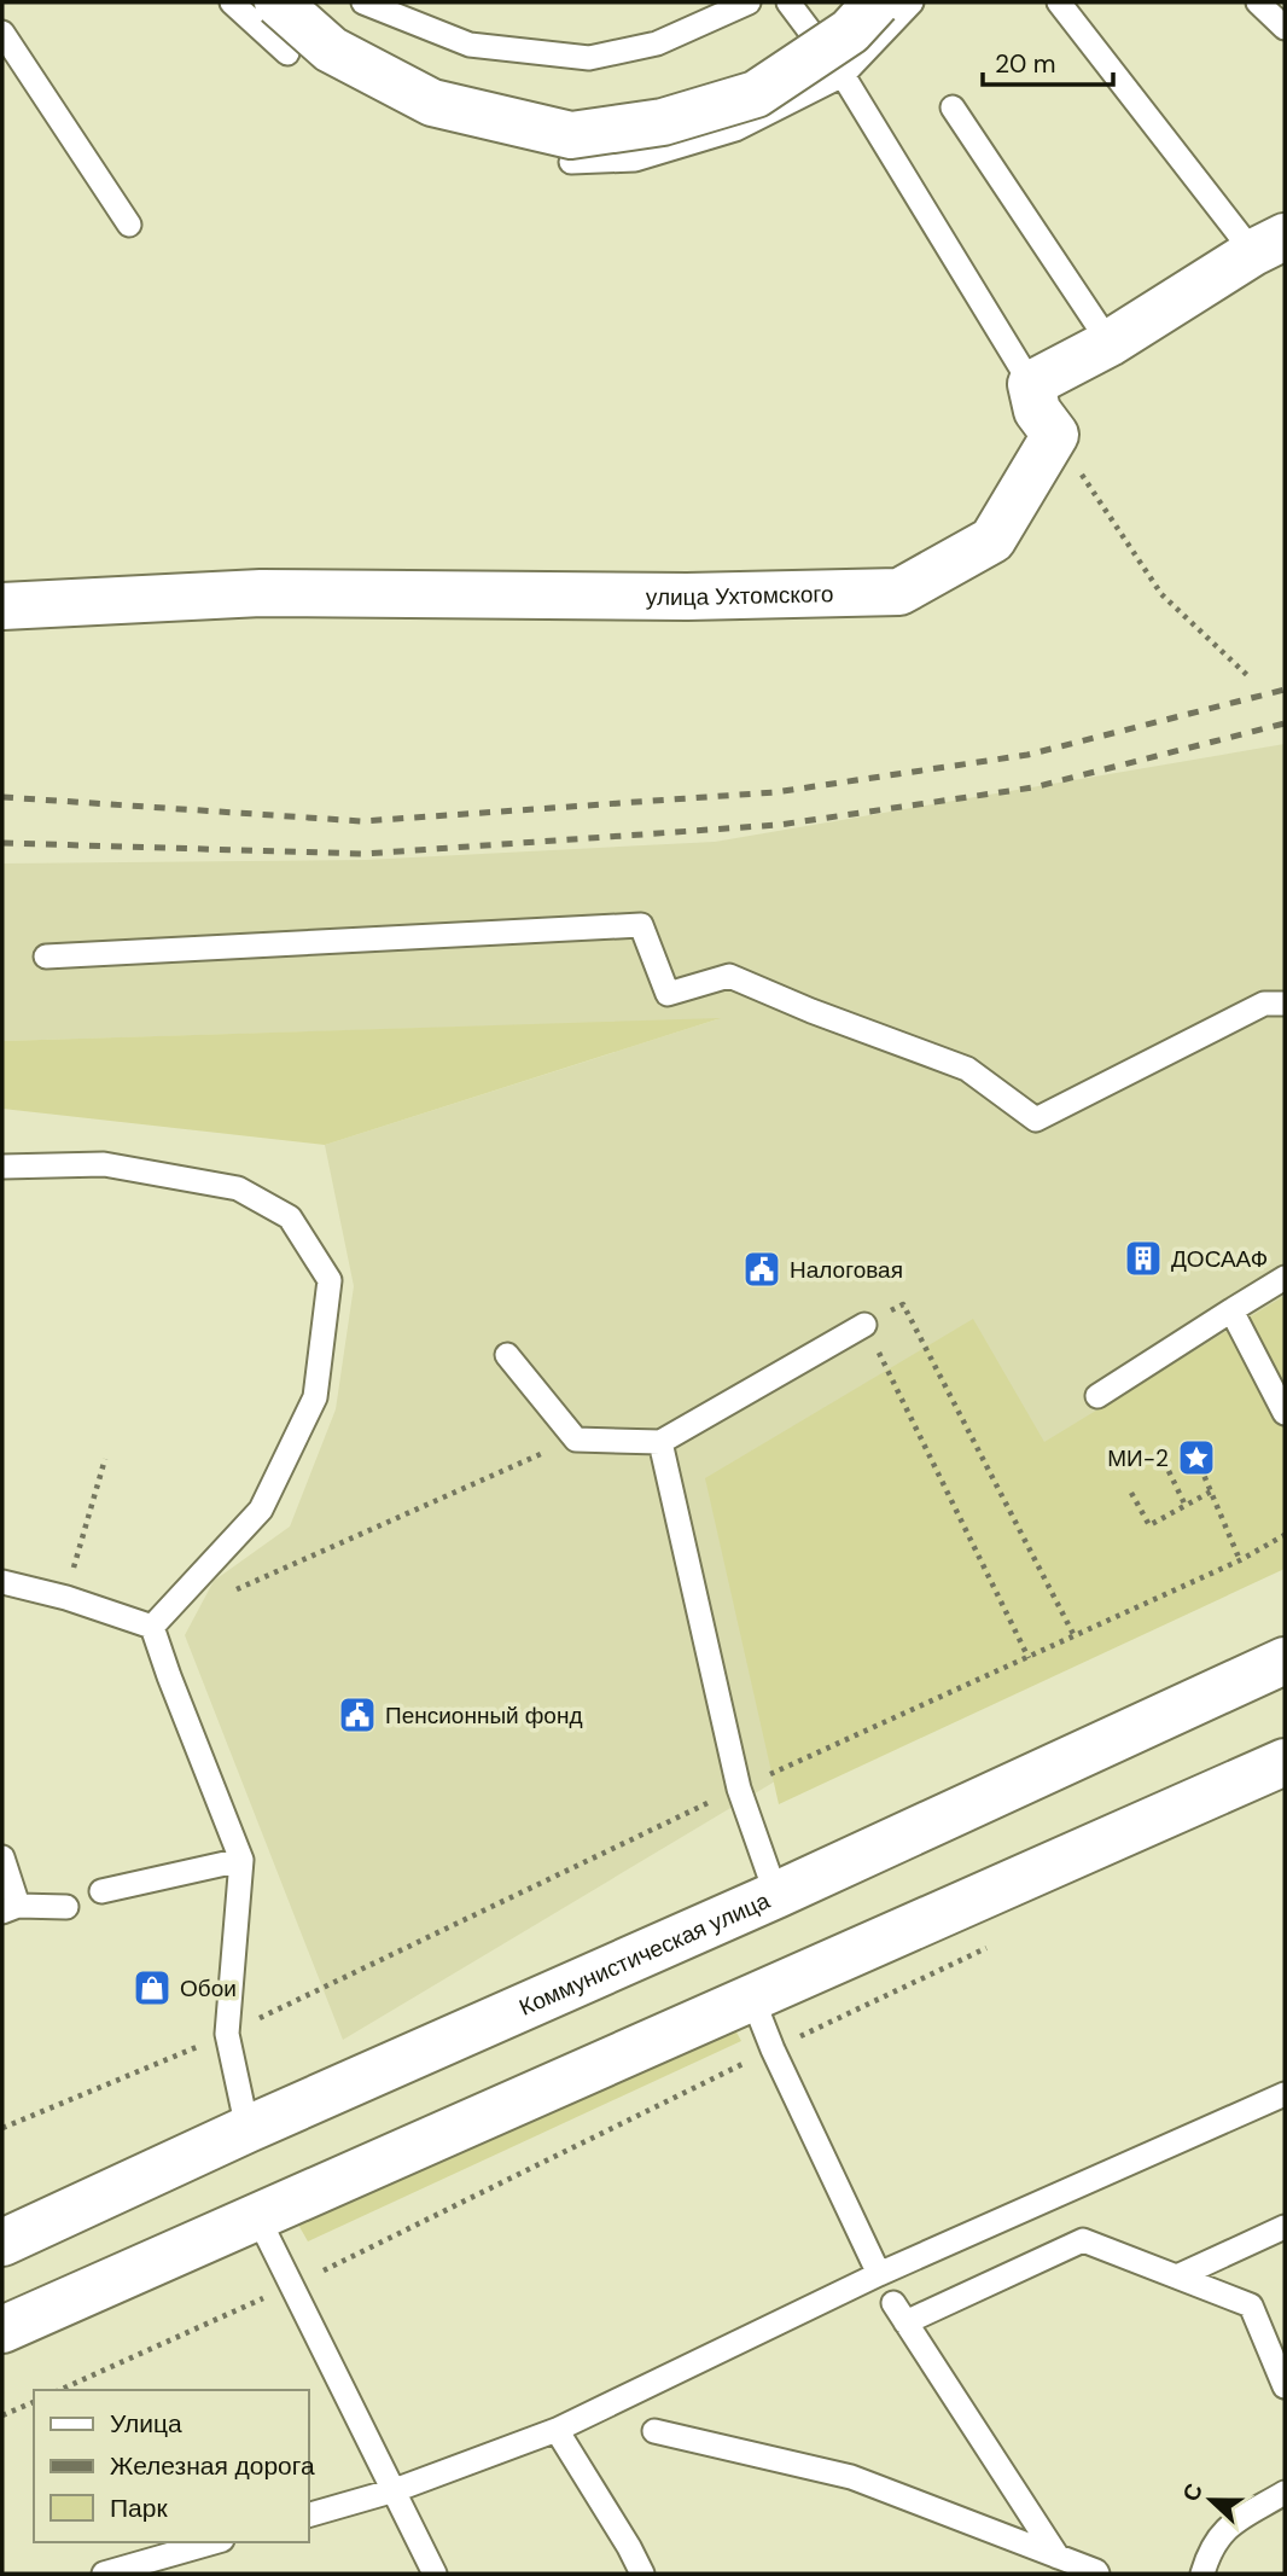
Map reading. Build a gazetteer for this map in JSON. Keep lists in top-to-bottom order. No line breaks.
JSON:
{"streets":{"main road":["улица Ухтомского","Коммунистическая улица"]},"places":{"building":["ДОСААФ"],"public building":["Налоговая","Пенсионный фонд"],"place":["МИ-2"],"shop":["Обои"]},"legend":["Улица","Железная дорога","Парк"],"scale_bar":"20 m","north":"left"}
